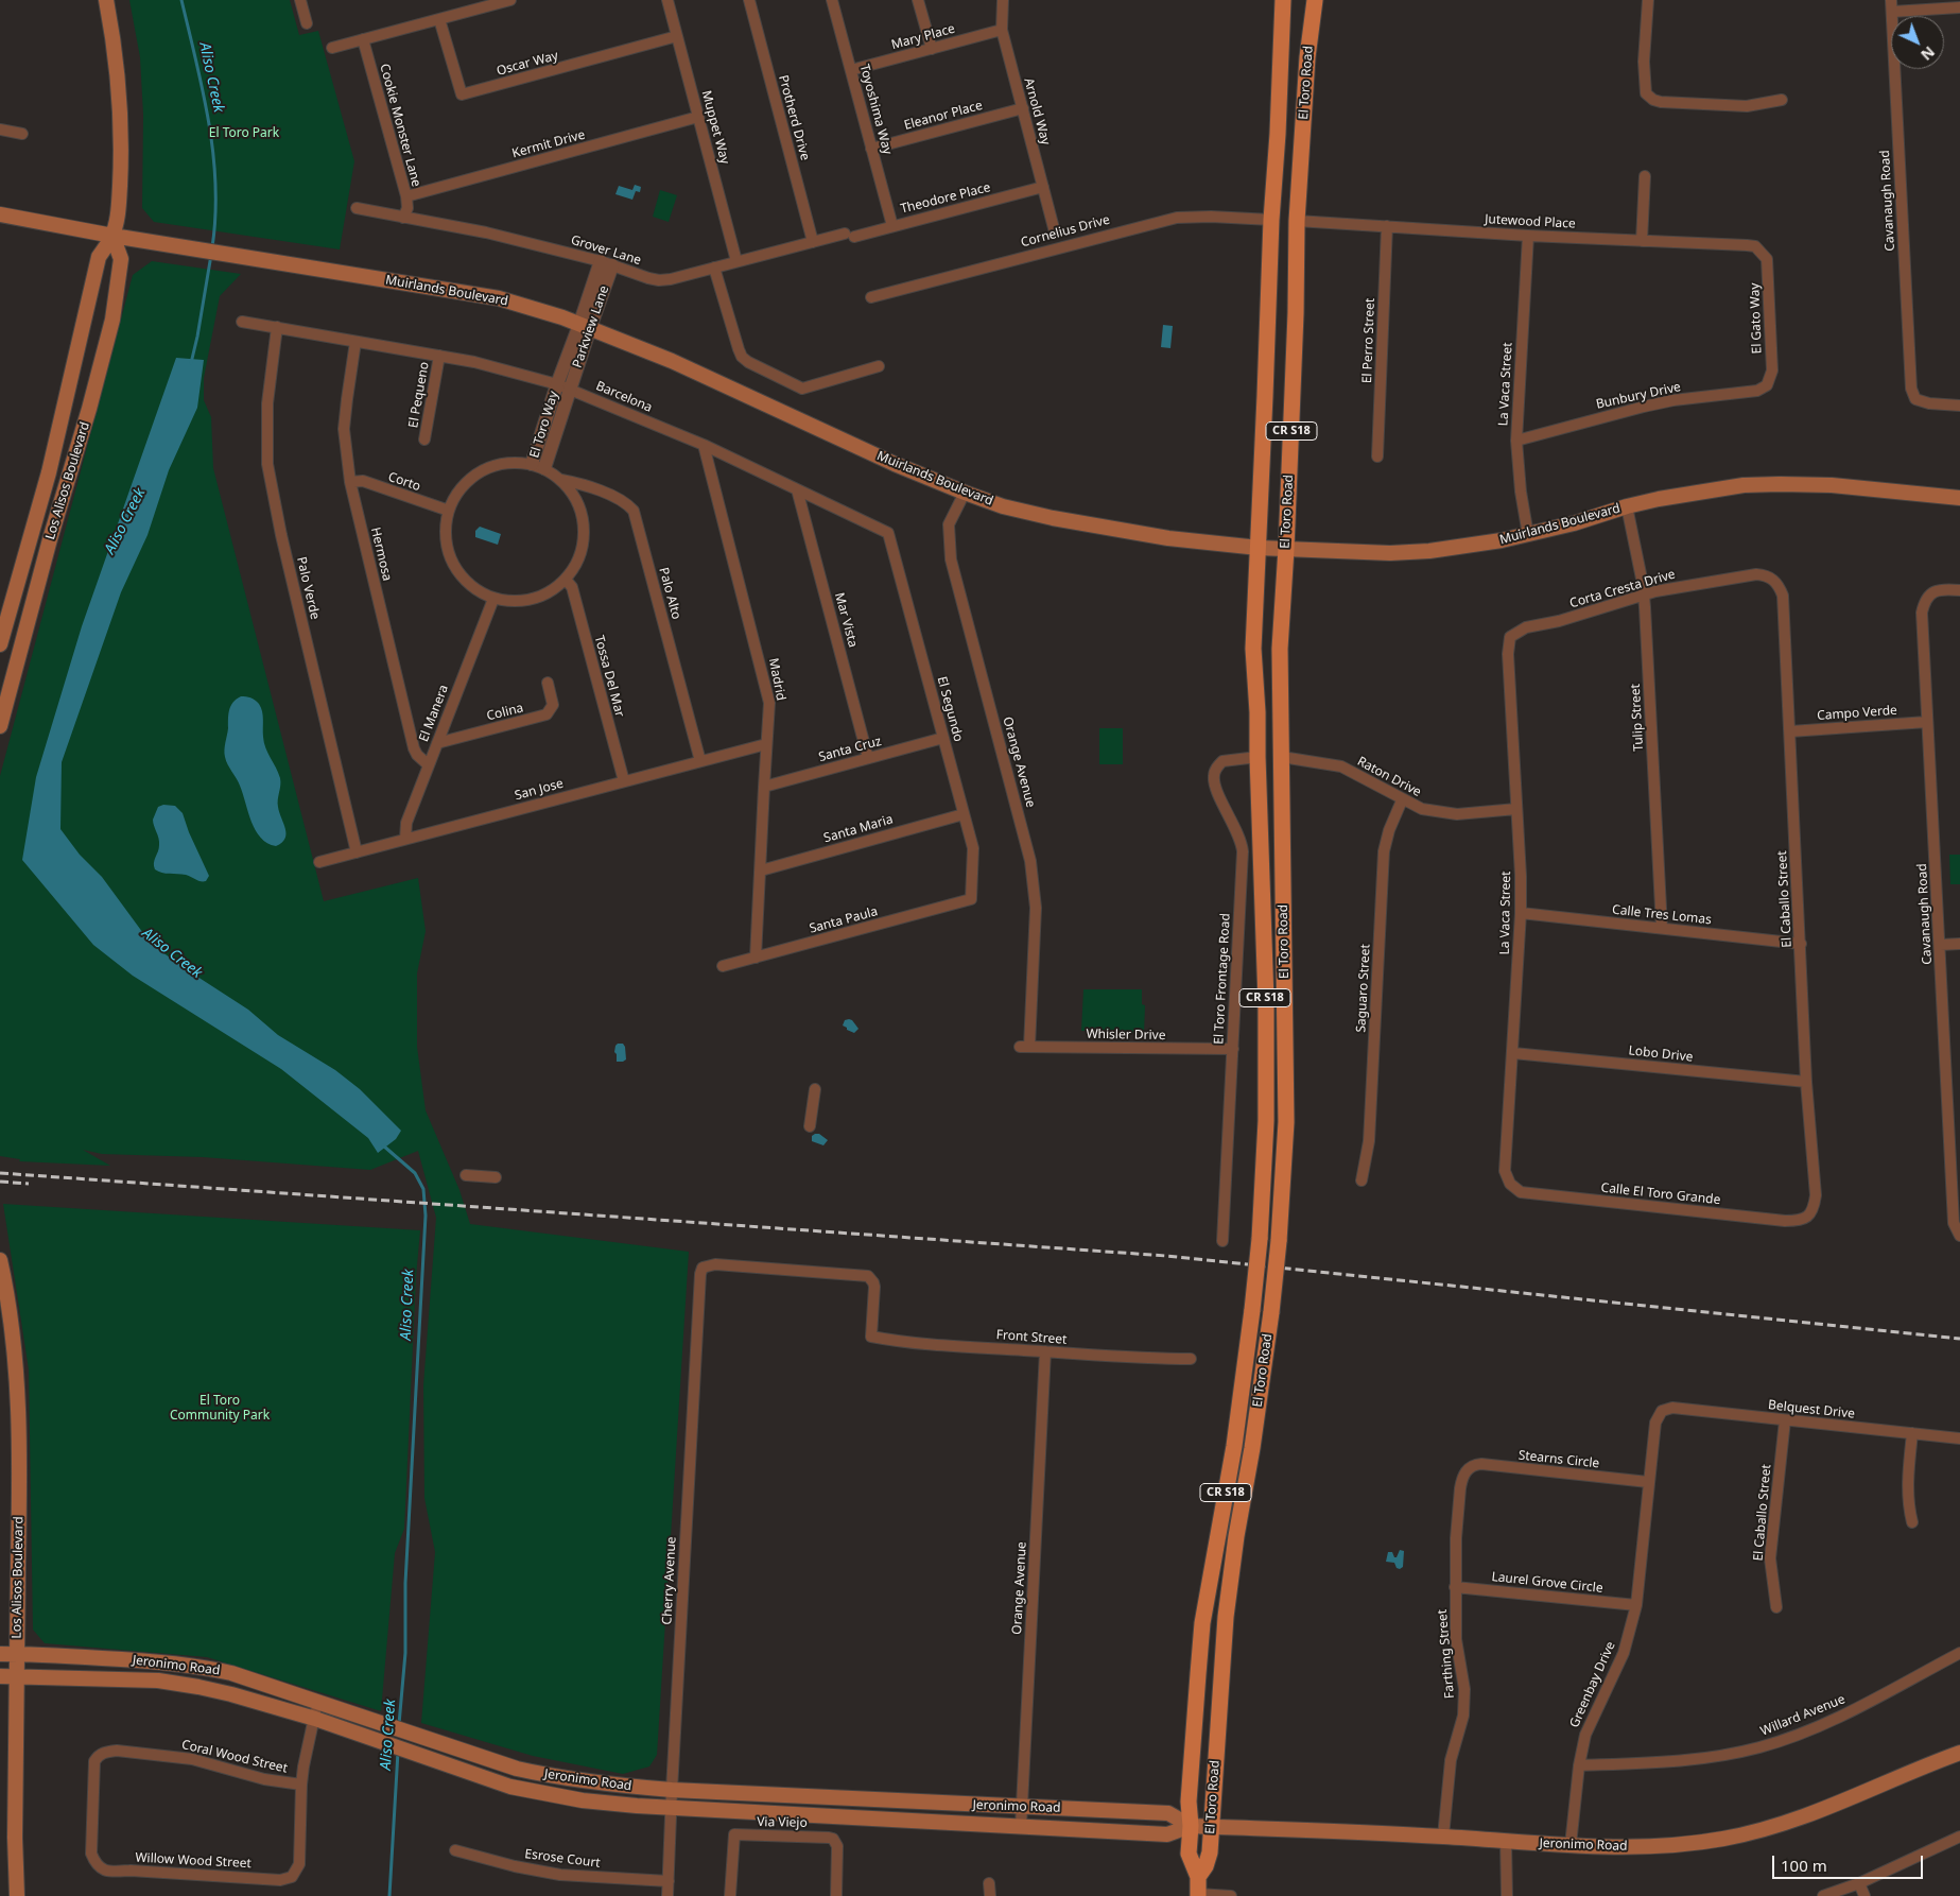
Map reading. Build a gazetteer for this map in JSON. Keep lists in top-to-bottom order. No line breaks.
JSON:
{"streets":{"main road":["El Toro Road","Muirlands Boulevard","CR S18","Los Alisos Boulevard","Jeronimo Road"],"street":["Mary Place","Oscar Way","Toyoshima Way","Arnold Way","Eleanor Place","Protherd Drive","Cookie Monster Lane","Muppet Way","Kermit Drive","Theodore Place","Cavanaugh Road","Jutewood Place","Cornelius Drive","Grover Lane","El Gato Way","Parkview Lane","El Perro Street","La Vaca Street","El Pequeno","Bunbury Drive","Barcelona","El Toro Way","Corto","Hermosa","Palo Verde","Corta Cresta Drive","Palo Alto","Mar Vista","Tossa Del Mar","Madrid","El Segundo","Colina","El Manera","Campo Verde","Tulip Street","Santa Cruz","Orange Avenue","Raton Drive","San Jose","Santa Maria","El Caballo Street","Calle Tres Lomas","Santa Paula","El Toro Frontage Road","Saguaro Street","Whisler Drive","Lobo Drive","Calle El Toro Grande","Front Street","Belquest Drive","Stearns Circle","Cherry Avenue","Laurel Grove Circle","Farthing Street","Greenbay Drive","Willard Avenue","Coral Wood Street","Via Viejo","Esrose Court","Willow Wood Street"]},"crossings":[["Mary Place","Toyoshima Way"],["Mary Place","Arnold Way"],["Oscar Way","Muppet Way"],["El Toro Road","Jutewood Place"],["El Toro Road","Cornelius Drive"],["El Toro Road","Muirlands Boulevard"],["El Toro Road","Raton Drive"],["El Toro Road","El Toro Frontage Road"],["El Toro Road","Jeronimo Road"],["Toyoshima Way","Eleanor Place"],["Toyoshima Way","Theodore Place"],["Arnold Way","Eleanor Place"],["Arnold Way","Theodore Place"],["Protherd Drive","Grover Lane"],["Cookie Monster Lane","Kermit Drive"],["Cookie Monster Lane","Grover Lane"],["Muppet Way","Kermit Drive"],["Muppet Way","Grover Lane"],["Theodore Place","Grover Lane"],["Cavanaugh Road","Campo Verde"],["Jutewood Place","El Gato Way"],["Jutewood Place","El Perro Street"],["Jutewood Place","La Vaca Street"],["Grover Lane","Parkview Lane"],["Muirlands Boulevard","Parkview Lane"],["Muirlands Boulevard","La Vaca Street"],["Muirlands Boulevard","Los Alisos Boulevard"],["Muirlands Boulevard","Tulip Street"],["Muirlands Boulevard","Orange Avenue"],["El Gato Way","Bunbury Drive"],["Parkview Lane","Barcelona"],["Parkview Lane","El Toro Way"],["La Vaca Street","Bunbury Drive"],["La Vaca Street","Corta Cresta Drive"],["La Vaca Street","Raton Drive"],["La Vaca Street","Calle Tres Lomas"],["La Vaca Street","Lobo Drive"],["La Vaca Street","Calle El Toro Grande"],["El Pequeno","Barcelona"],["Barcelona","El Toro Way"],["Barcelona","Hermosa"],["Barcelona","Palo Verde"],["Barcelona","Mar Vista"],["Barcelona","Madrid"],["Barcelona","El Segundo"],["El Toro Way","Corto"],["El Toro Way","Palo Alto"],["El Toro Way","Tossa Del Mar"],["El Toro Way","El Manera"],["Los Alisos Boulevard","Jeronimo Road"],["Corto","Hermosa"],["Corto","Palo Alto"],["Corto","Tossa Del Mar"],["Corto","El Manera"],["Hermosa","El Manera"],["Palo Verde","San Jose"],["Corta Cresta Drive","Tulip Street"],["Corta Cresta Drive","El Caballo Street"],["Palo Alto","Tossa Del Mar"],["Palo Alto","El Manera"],["Palo Alto","San Jose"],["Mar Vista","Santa Cruz"],["Tossa Del Mar","El Manera"],["Tossa Del Mar","San Jose"],["Madrid","Santa Cruz"],["Madrid","San Jose"],["Madrid","Santa Maria"],["Madrid","Santa Paula"],["El Segundo","Santa Cruz"],["El Segundo","Santa Maria"],["El Segundo","Santa Paula"],["Colina","El Manera"],["El Manera","San Jose"],["Campo Verde","El Caballo Street"],["Tulip Street","Calle Tres Lomas"],["Orange Avenue","Whisler Drive"],["Orange Avenue","Front Street"],["Orange Avenue","Jeronimo Road"],["Raton Drive","Saguaro Street"],["El Caballo Street","Calle Tres Lomas"],["El Caballo Street","Lobo Drive"],["El Caballo Street","Calle El Toro Grande"],["El Caballo Street","Belquest Drive"],["El Toro Frontage Road","Whisler Drive"],["Front Street","Cherry Avenue"],["Belquest Drive","Greenbay Drive"],["Stearns Circle","Farthing Street"],["Stearns Circle","Greenbay Drive"],["Cherry Avenue","Jeronimo Road"],["Cherry Avenue","Esrose Court"],["Laurel Grove Circle","Farthing Street"],["Laurel Grove Circle","Greenbay Drive"],["Farthing Street","Jeronimo Road"],["Jeronimo Road","Greenbay Drive"],["Greenbay Drive","Willard Avenue"],["Coral Wood Street","Willow Wood Street"]],"water":["Aliso Creek"],"parks":["El Toro Park","El Toro Community Park"],"scale_bar":"100 m","north":"bottom right"}
